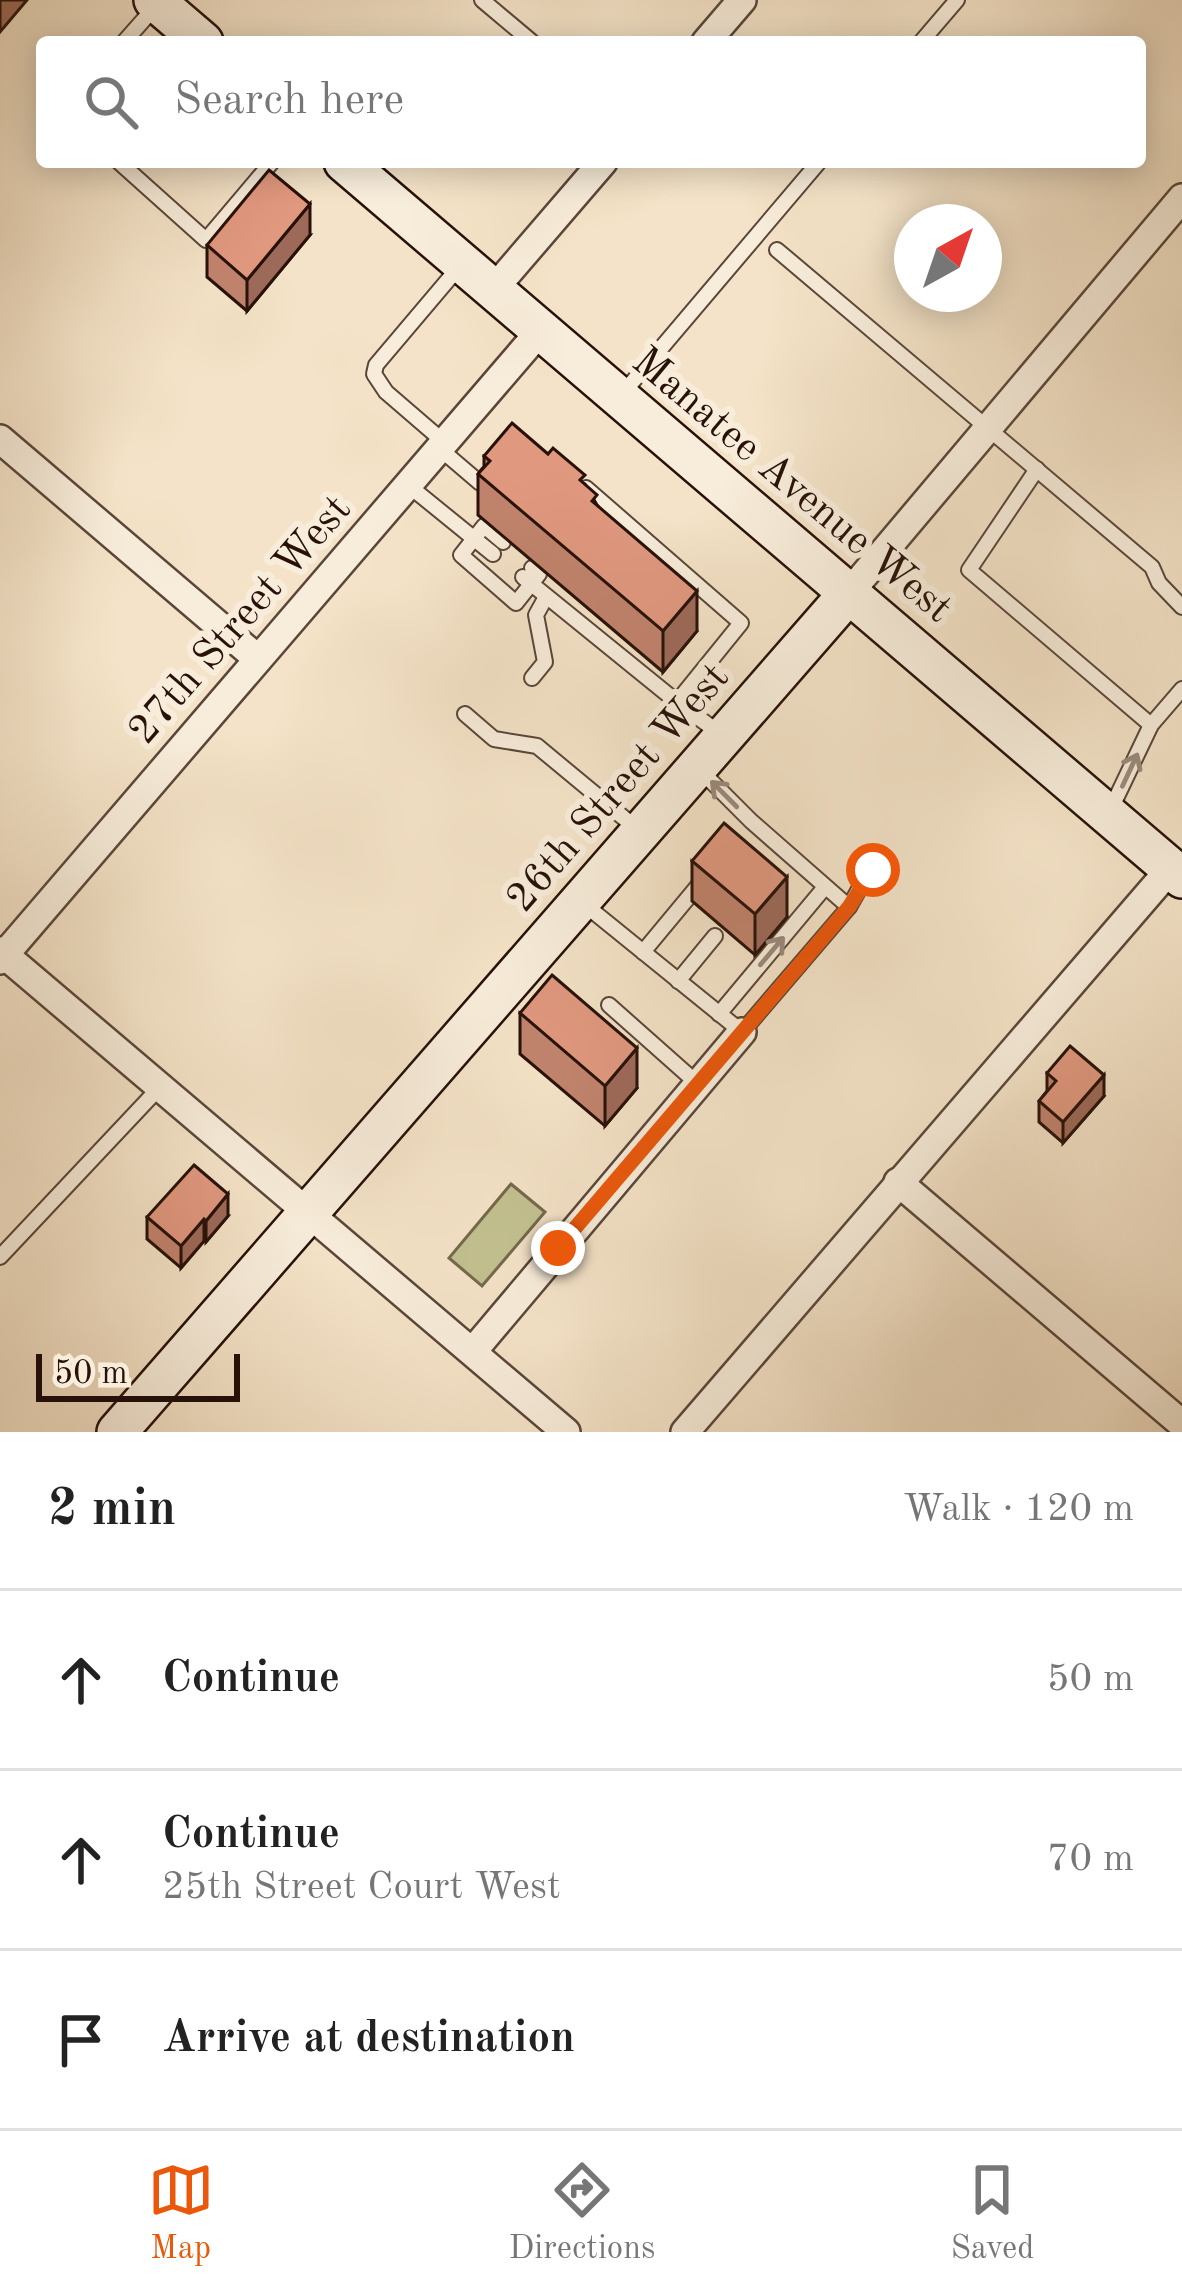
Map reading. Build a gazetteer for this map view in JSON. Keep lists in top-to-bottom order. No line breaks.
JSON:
{"streets":{"main road":["Manatee Avenue West","26th Street West"],"street":["27th Street West"]},"crossings":[["Manatee Avenue West","27th Street West"],["Manatee Avenue West","26th Street West"]],"scale_bar":"50 m","north":"top right","page":{"search":"Search here","scale":"50 m","heading":["2 min","Walk · 120 m"],"list":[["Continue","50 m"],["Continue","25th Street Court West","70 m"],"Arrive at destination"],"nav":["Map","Directions","Saved"]}}
